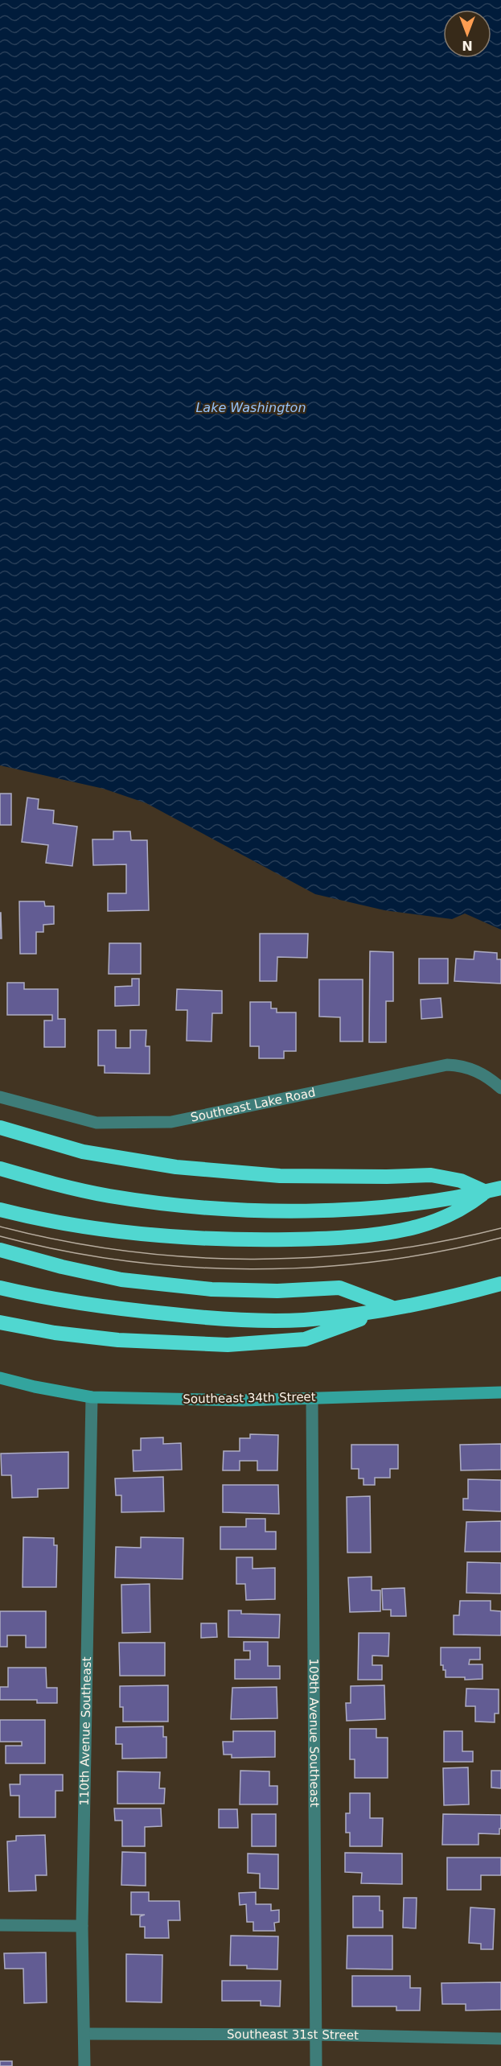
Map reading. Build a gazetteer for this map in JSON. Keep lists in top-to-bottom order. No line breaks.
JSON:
{"streets":{"street":["Southeast Lake Road","Southeast 34th Street","110th Avenue Southeast","109th Avenue Southeast","Southeast 31st Street"]},"crossings":[["Southeast 34th Street","110th Avenue Southeast"],["Southeast 34th Street","109th Avenue Southeast"],["110th Avenue Southeast","Southeast 31st Street"],["109th Avenue Southeast","Southeast 31st Street"]],"water":["Lake Washington"],"north":"bottom"}
